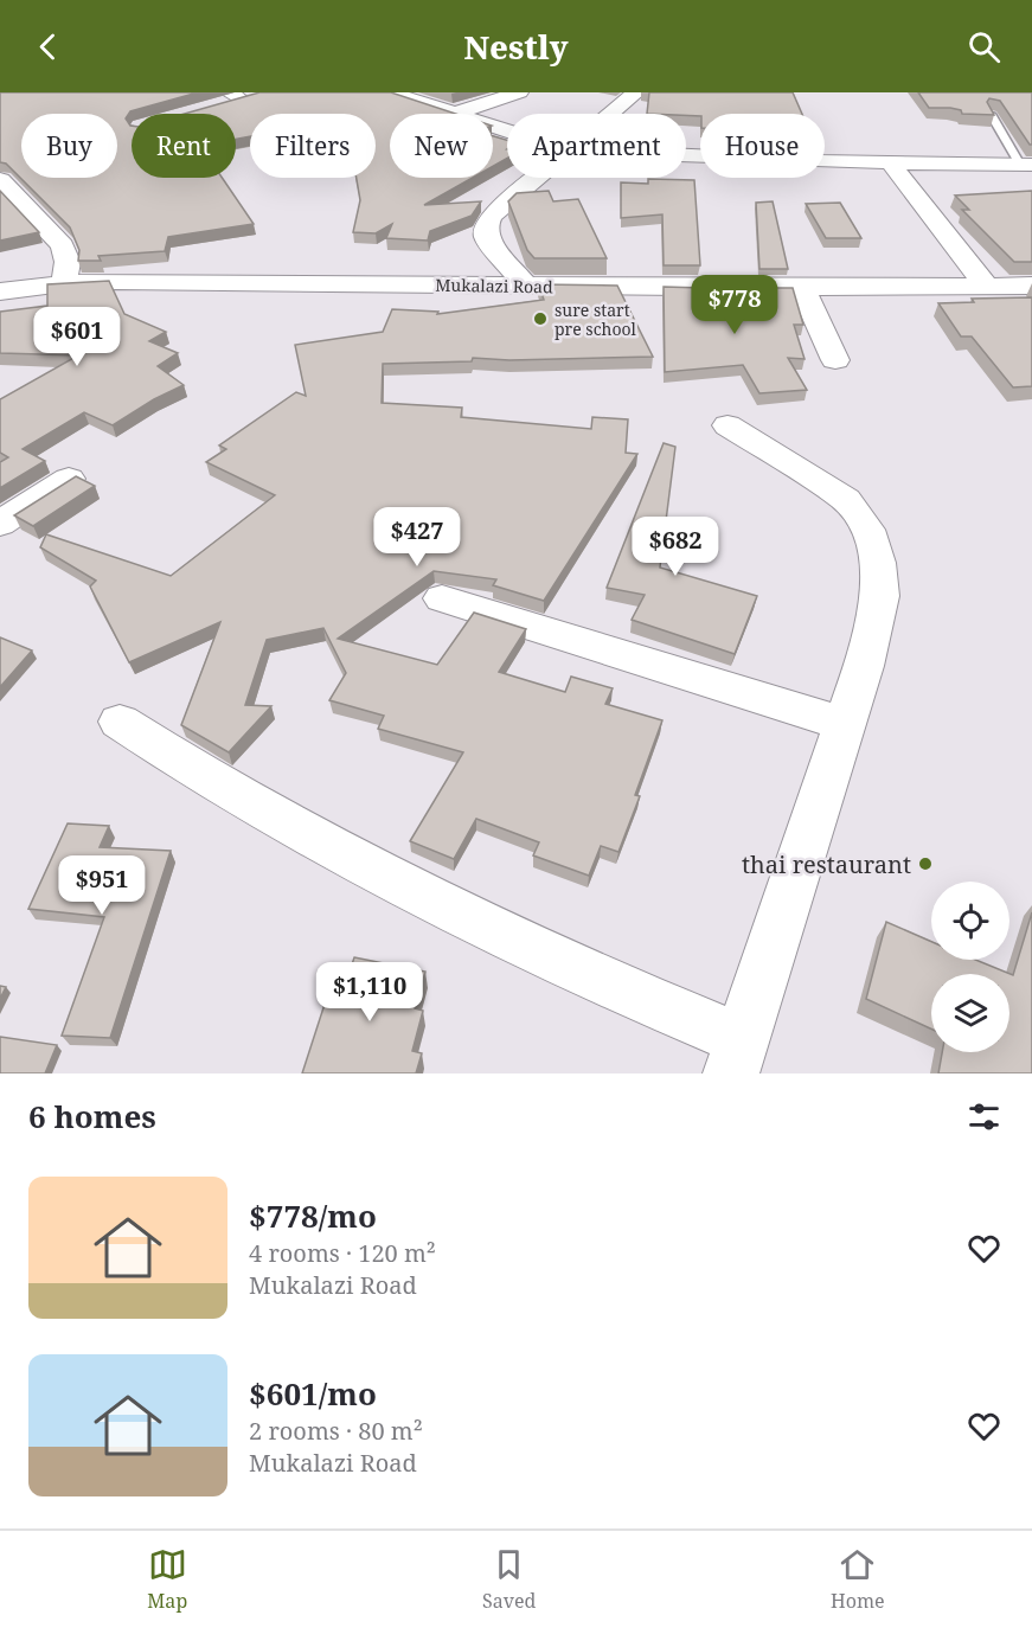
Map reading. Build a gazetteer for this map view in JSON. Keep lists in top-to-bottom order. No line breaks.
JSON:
{"streets":{"street":["Mukalazi Road"]},"places":["sure start pre school","thai restaurant"],"page":{"header":"Nestly","chip":["Buy","Rent","Filters","New","Apartment","House"],"price":["$778","$601","$427","$682","$951","$1,110"],"heading":"6 homes","list":[{"name":"$778/mo","note":"4 rooms · 120 m² · Mukalazi Road"},{"name":"$601/mo","note":"2 rooms · 80 m² · Mukalazi Road"}],"tabs":["Map","Saved","Home"]}}
